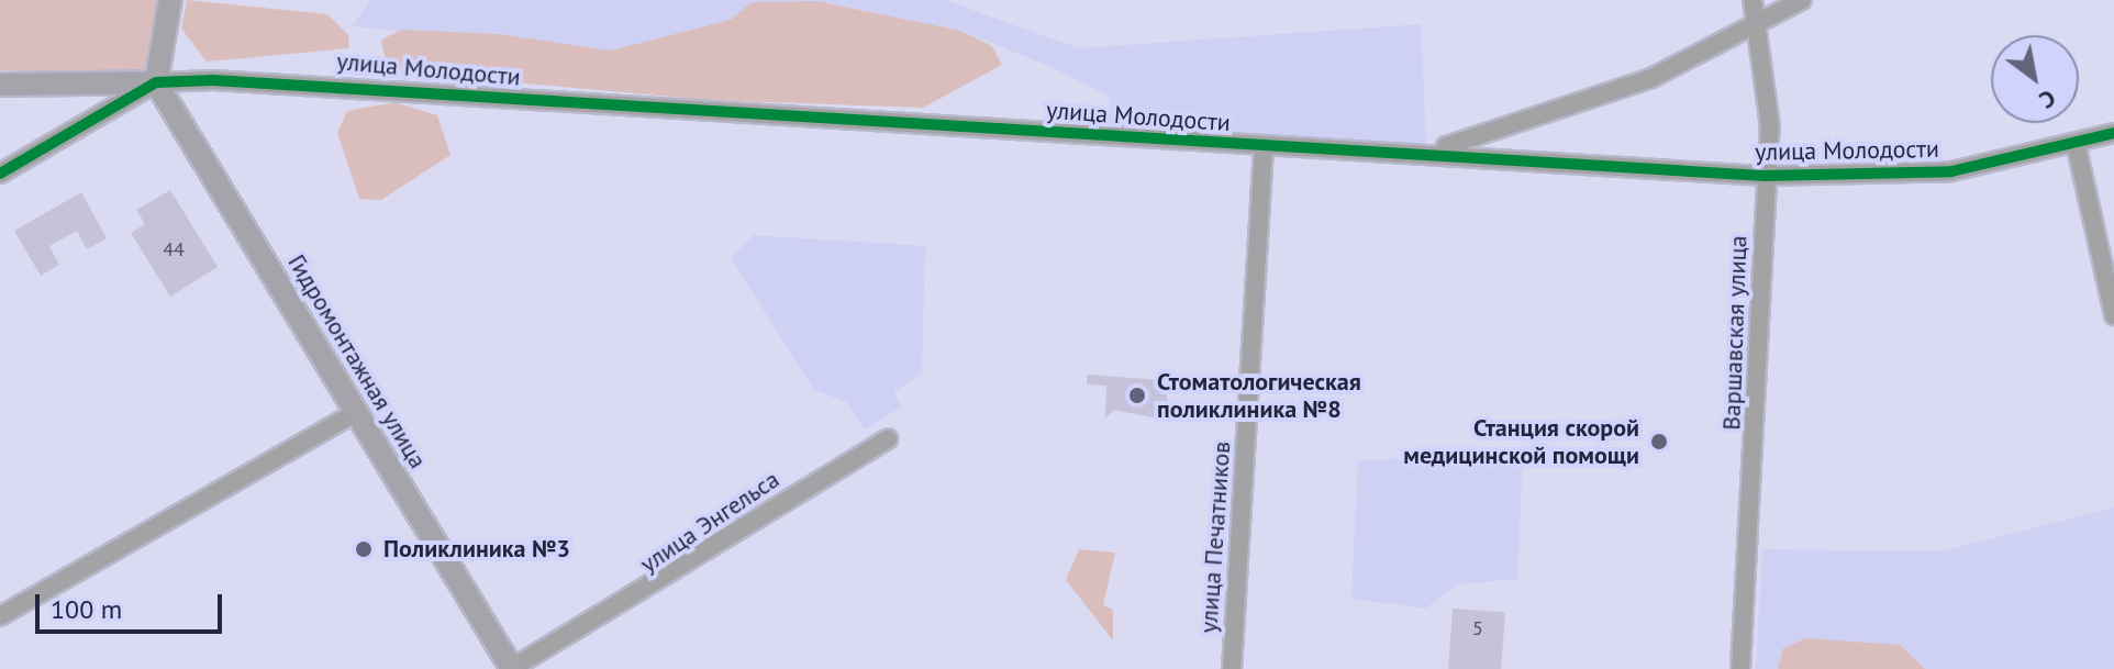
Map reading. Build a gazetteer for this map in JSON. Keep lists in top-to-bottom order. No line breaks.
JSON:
{"streets":{"main road":["Гидромонтажная улица"],"street":["улица Молодости","Варшавская улица","улица Энгельса","улица Печатников"]},"crossings":[["улица Молодости","Варшавская улица"],["улица Молодости","Гидромонтажная улица"],["улица Молодости","улица Печатников"],["Гидромонтажная улица","улица Энгельса"]],"places":["Стоматологическая поликлиника №8","Станция скорой медицинской помощи","Поликлиника №3"],"house_numbers":["44","5"],"scale_bar":"100 m","north":"bottom right"}
